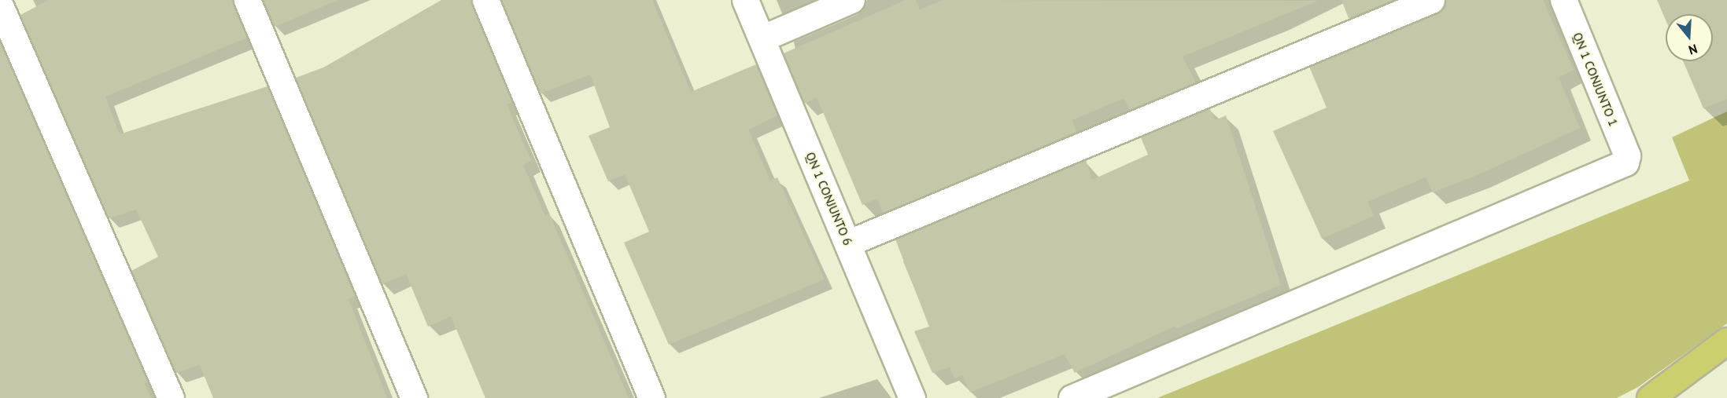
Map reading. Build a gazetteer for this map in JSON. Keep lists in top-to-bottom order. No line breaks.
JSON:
{"streets":{"street":["QN 1 CONJUNTO 1","QN 1 CONJUNTO 6"]},"north":"bottom"}
